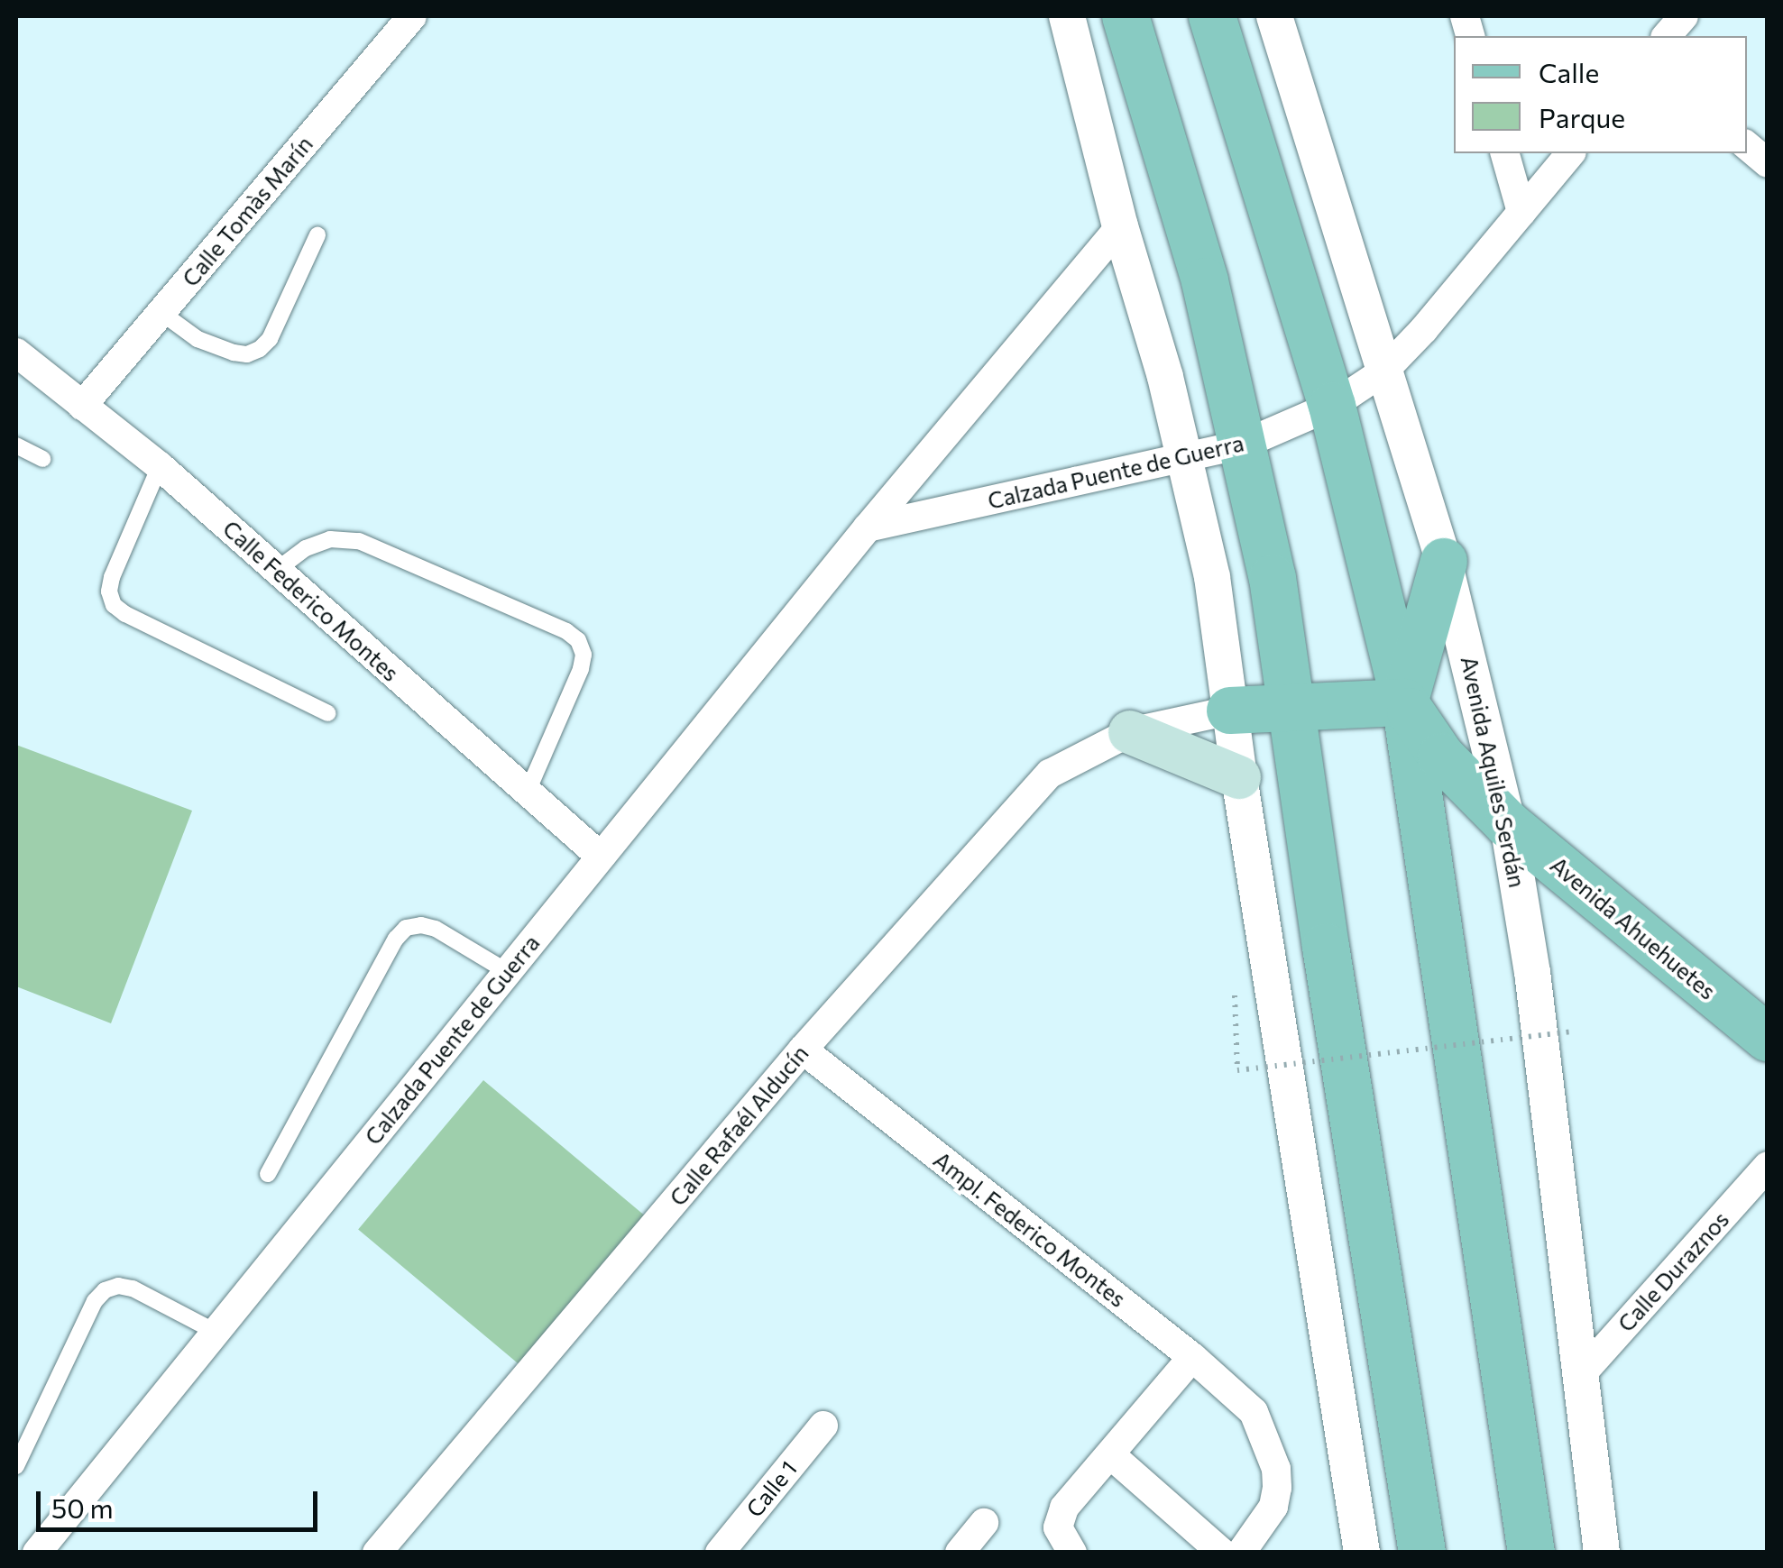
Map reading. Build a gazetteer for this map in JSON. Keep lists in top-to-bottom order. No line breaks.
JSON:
{"streets":{"main road":["Avenida Ahuehuetes"],"street":["Calle Tomàs Marín","Calzada Puente de Guerra","Calle Federico Montes","Avenida Aquiles Serdán","Calle Rafaél Alducín","Ampl. Federico Montes","Calle Duraznos","Calle 1"]},"crossings":[["Calle Tomàs Marín","Calle Federico Montes"],["Calzada Puente de Guerra","Calle Federico Montes"],["Calzada Puente de Guerra","Avenida Aquiles Serdán"],["Avenida Aquiles Serdán","Avenida Ahuehuetes"],["Avenida Aquiles Serdán","Calle Duraznos"],["Calle Rafaél Alducín","Ampl. Federico Montes"]],"legend":["Calle","Parque"],"scale_bar":"50 m"}
